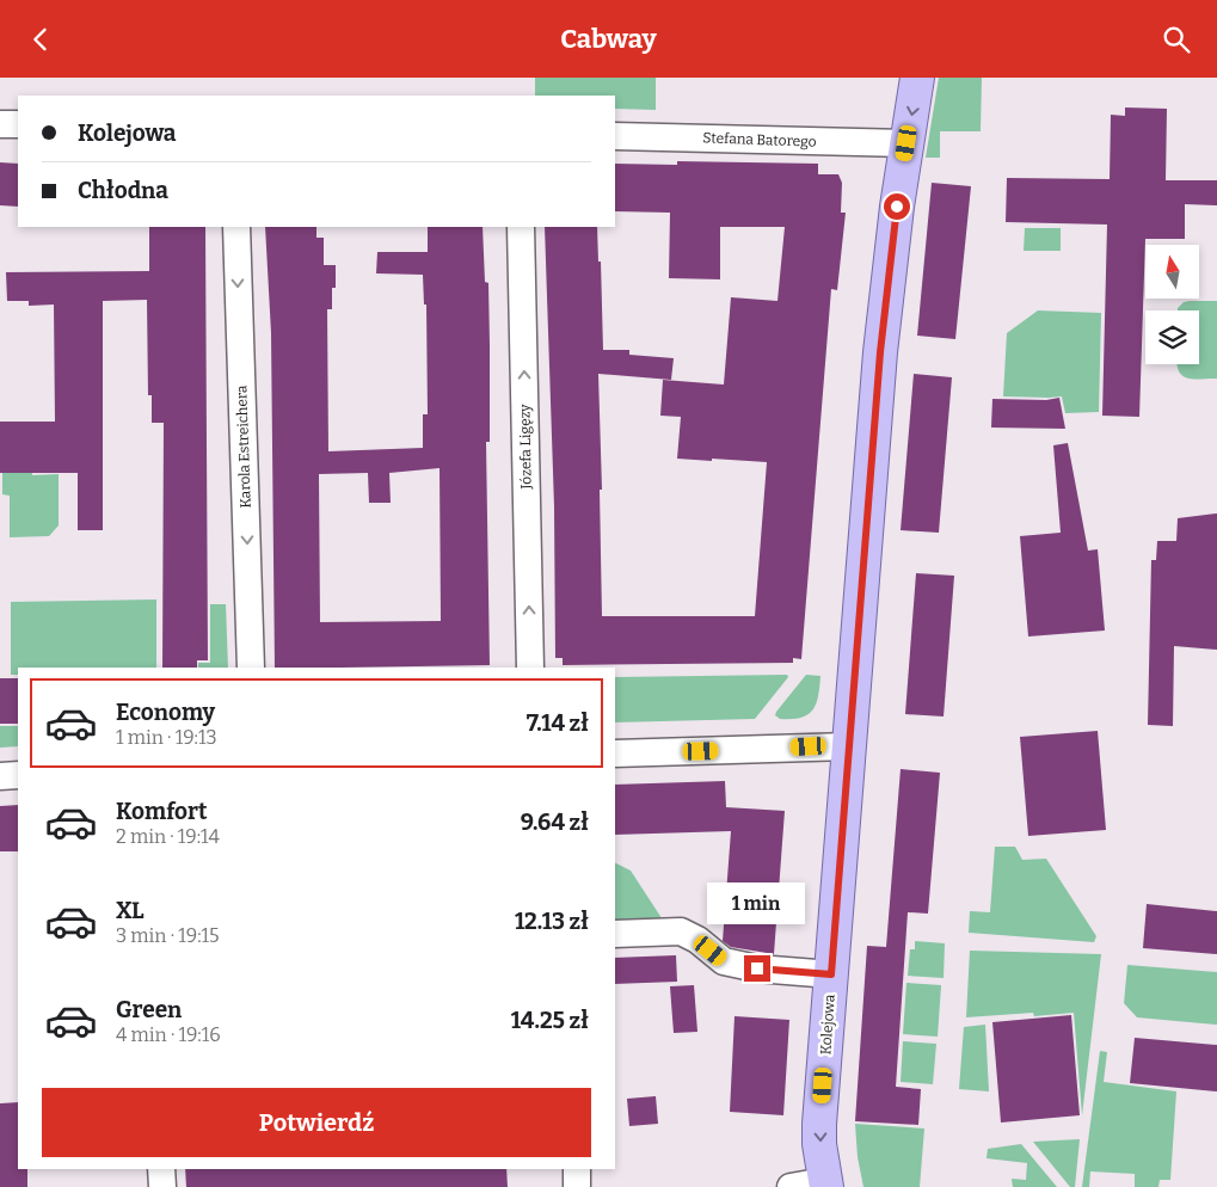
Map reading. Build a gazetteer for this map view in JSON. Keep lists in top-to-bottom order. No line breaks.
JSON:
{"streets":{"main road":["Kolejowa"],"street":["Stefana Batorego","Karola Estreichera","Józefa Ligęzy"]},"crossings":[["Stefana Batorego","Kolejowa"]],"one_way":["Karola Estreichera","Józefa Ligęzy"],"north":"top","page":{"header":"Cabway","banner":["Kolejowa","Chłodna"],"list":[{"name":"Economy","note":"1 min · 19:13","value":"7.14 zł"},{"name":"Komfort","note":"2 min · 19:14","value":"9.64 zł"},{"name":"XL","note":"3 min · 19:15","value":"12.13 zł"},{"name":"Green","note":"4 min · 19:16","value":"14.25 zł"}],"bubble":"1 min","buttons":"Potwierdź"}}
